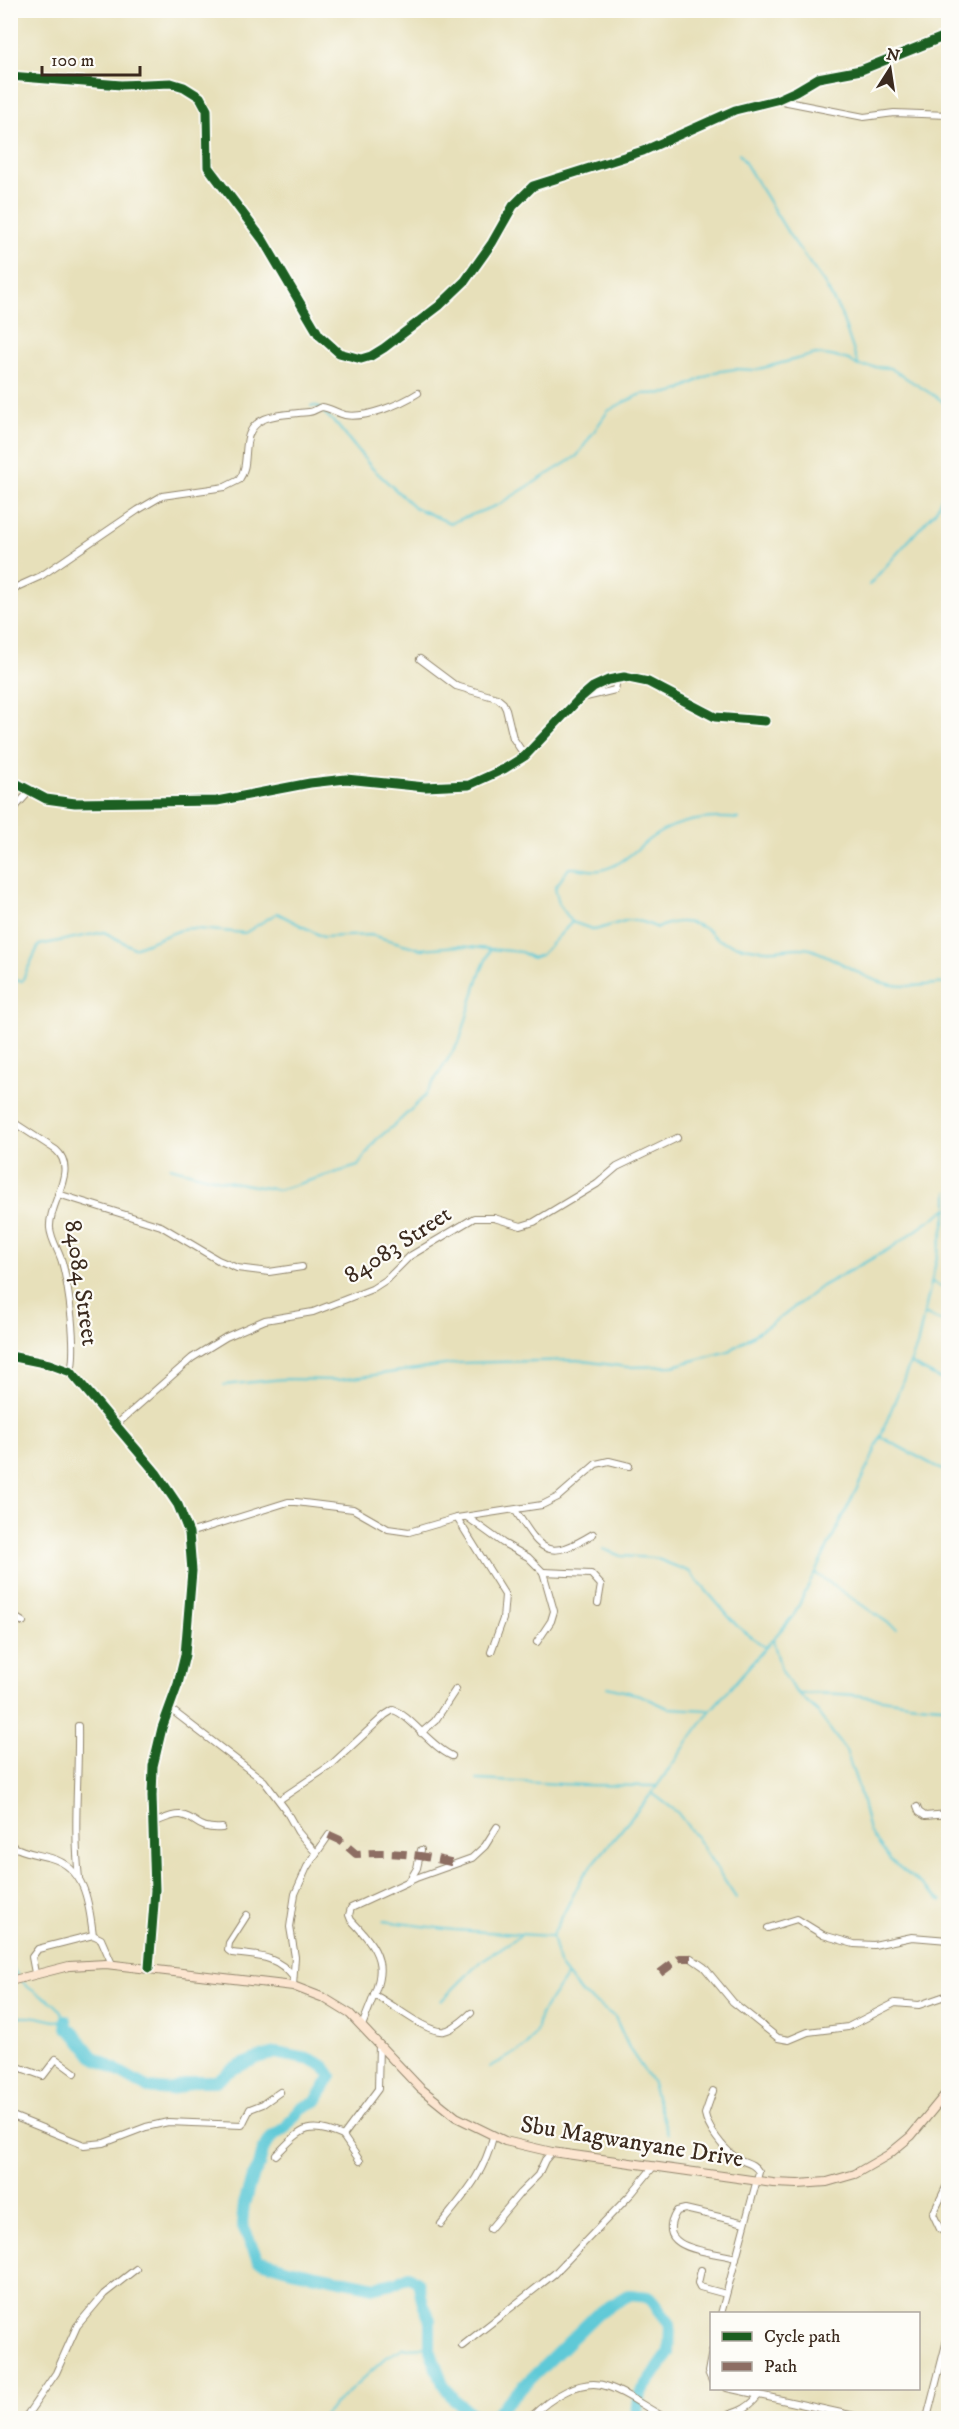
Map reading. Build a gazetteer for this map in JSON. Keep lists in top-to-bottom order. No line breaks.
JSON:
{"streets":{"main road":["Sbu Magwanyane Drive"],"street":["84083 Street","84084 Street"]},"legend":["Cycle path","Path"],"scale_bar":"100 m","north":"top"}
